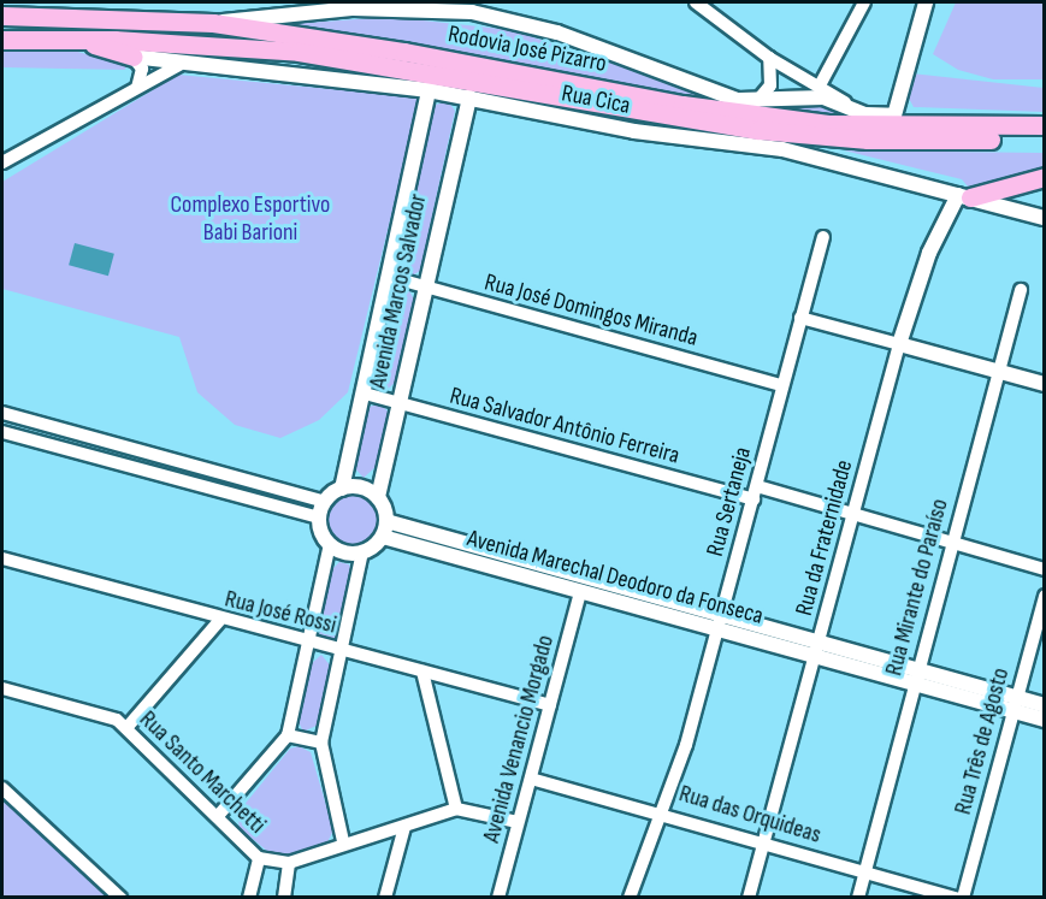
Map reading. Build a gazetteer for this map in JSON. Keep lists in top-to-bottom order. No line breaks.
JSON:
{"streets":{"main road":["Rodovia José Pizarro"],"street":["Rua Cica","Avenida Marcos Salvador","Rua José Domingos Miranda","Rua Salvador Antônio Ferreira","Rua Sertaneja","Rua da Fraternidade","Avenida Marechal Deodoro da Fonseca","Rua Mirante do Paraíso","Rua José Rossi","Avenida Venancio Morgado","Rua Três de Agosto","Rua Santo Marchetti","Rua das Orquideas"]},"crossings":[["Rua Cica","Avenida Marcos Salvador"],["Rua Cica","Rua da Fraternidade"],["Avenida Marcos Salvador","Rua José Domingos Miranda"],["Avenida Marcos Salvador","Rua Salvador Antônio Ferreira"],["Avenida Marcos Salvador","Avenida Marechal Deodoro da Fonseca"],["Rua José Domingos Miranda","Rua Sertaneja"],["Rua Salvador Antônio Ferreira","Rua Sertaneja"],["Rua Salvador Antônio Ferreira","Rua da Fraternidade"],["Rua Salvador Antônio Ferreira","Rua Mirante do Paraíso"],["Rua Sertaneja","Avenida Marechal Deodoro da Fonseca"],["Rua Sertaneja","Rua das Orquideas"],["Rua da Fraternidade","Avenida Marechal Deodoro da Fonseca"],["Rua da Fraternidade","Rua das Orquideas"],["Avenida Marechal Deodoro da Fonseca","Rua Mirante do Paraíso"],["Avenida Marechal Deodoro da Fonseca","Avenida Venancio Morgado"],["Avenida Marechal Deodoro da Fonseca","Rua Três de Agosto"],["Rua Mirante do Paraíso","Rua das Orquideas"],["Rua José Rossi","Avenida Venancio Morgado"],["Avenida Venancio Morgado","Rua das Orquideas"]],"parks":["Complexo Esportivo Babi Barioni"]}
